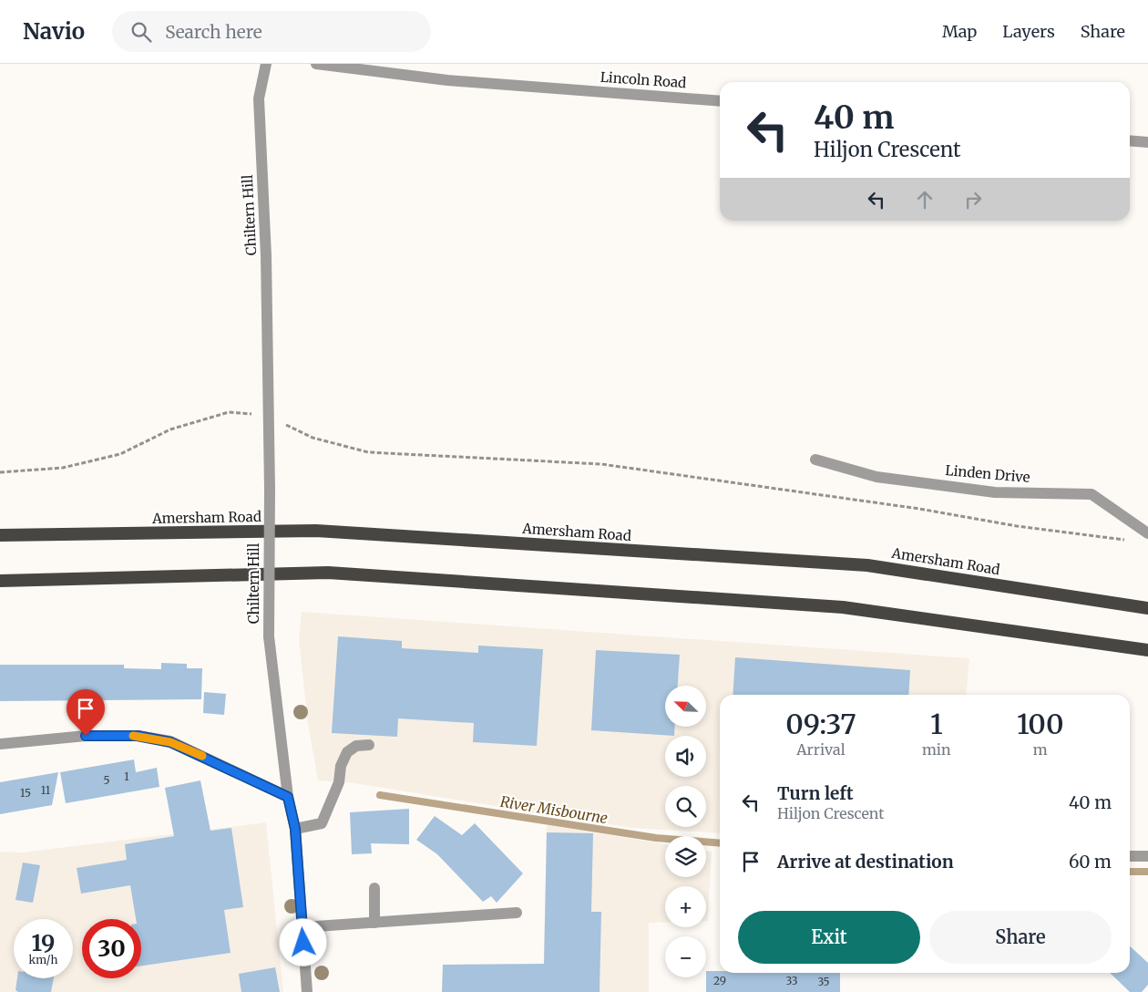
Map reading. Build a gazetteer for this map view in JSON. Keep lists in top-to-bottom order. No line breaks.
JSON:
{"streets":{"highway":["Amersham Road"],"street":["Lincoln Road","Chiltern Hill","Linden Drive"]},"water":["River Misbourne"],"house_numbers":["1","5","11","15","29","33","35"],"north":"top left","page":{"header":"Navio","search":"Search here","nav":["Map","Layers","Share"],"turn":["40 m","Hiljon Crescent"],"map_buttons":["+","−"],"eta":["09:37","Arrival","1","min","100","m"],"list":[{"name":"Turn left","note":"Hiljon Crescent","value":"40 m"},{"name":"Arrive at destination","value":"60 m"}],"buttons":["Exit","Share"],"speed":"19 km/h","limit":"30"}}
